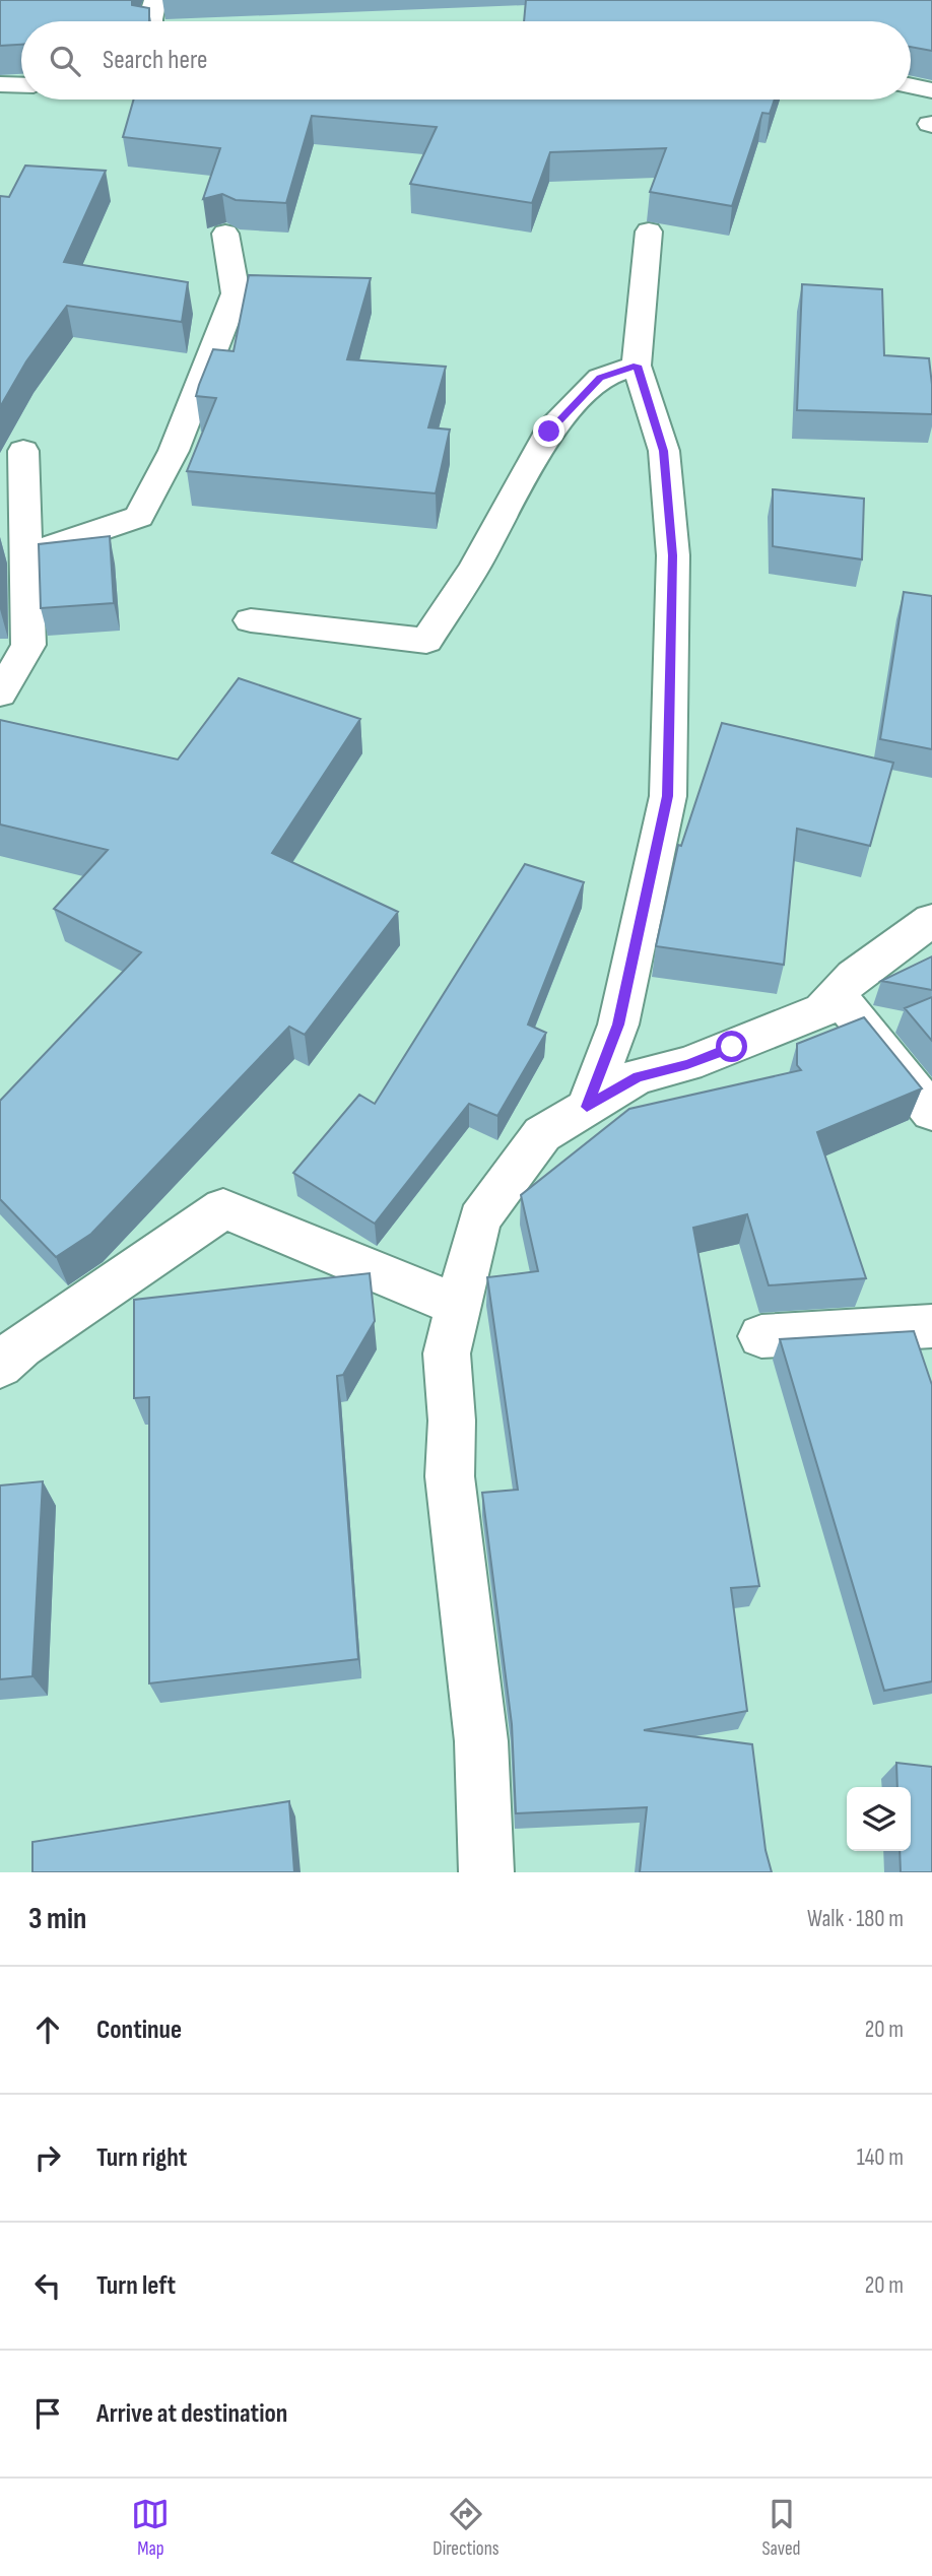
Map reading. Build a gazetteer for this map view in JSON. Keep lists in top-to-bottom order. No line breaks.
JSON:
{"page":{"search":"Search here","heading":["3 min","Walk · 180 m"],"list":[["Continue","20 m"],["Turn right","140 m"],["Turn left","20 m"],"Arrive at destination"],"nav":["Map","Directions","Saved"]}}
